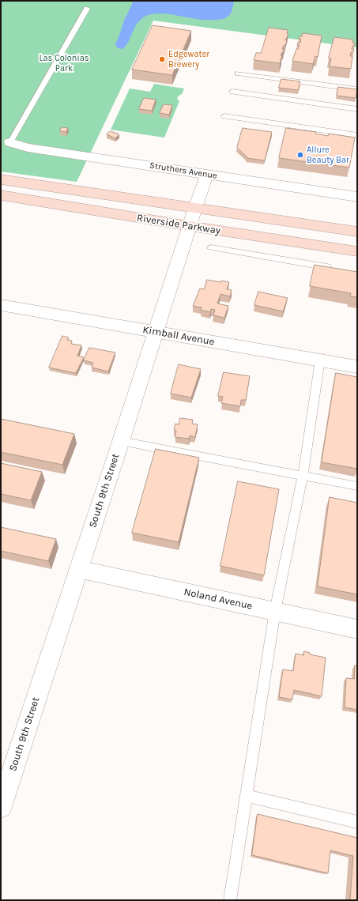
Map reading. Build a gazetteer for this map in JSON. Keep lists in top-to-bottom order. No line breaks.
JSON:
{"streets":{"main road":["Riverside Parkway"],"street":["Struthers Avenue","Kimball Avenue","South 9th Street","Noland Avenue"]},"crossings":[["Struthers Avenue","South 9th Street"],["Riverside Parkway","South 9th Street"],["Kimball Avenue","South 9th Street"],["South 9th Street","Noland Avenue"]],"parks":["Las Colonias Park"],"places":["Edgewater Brewery","Allure Beauty Bar"]}
